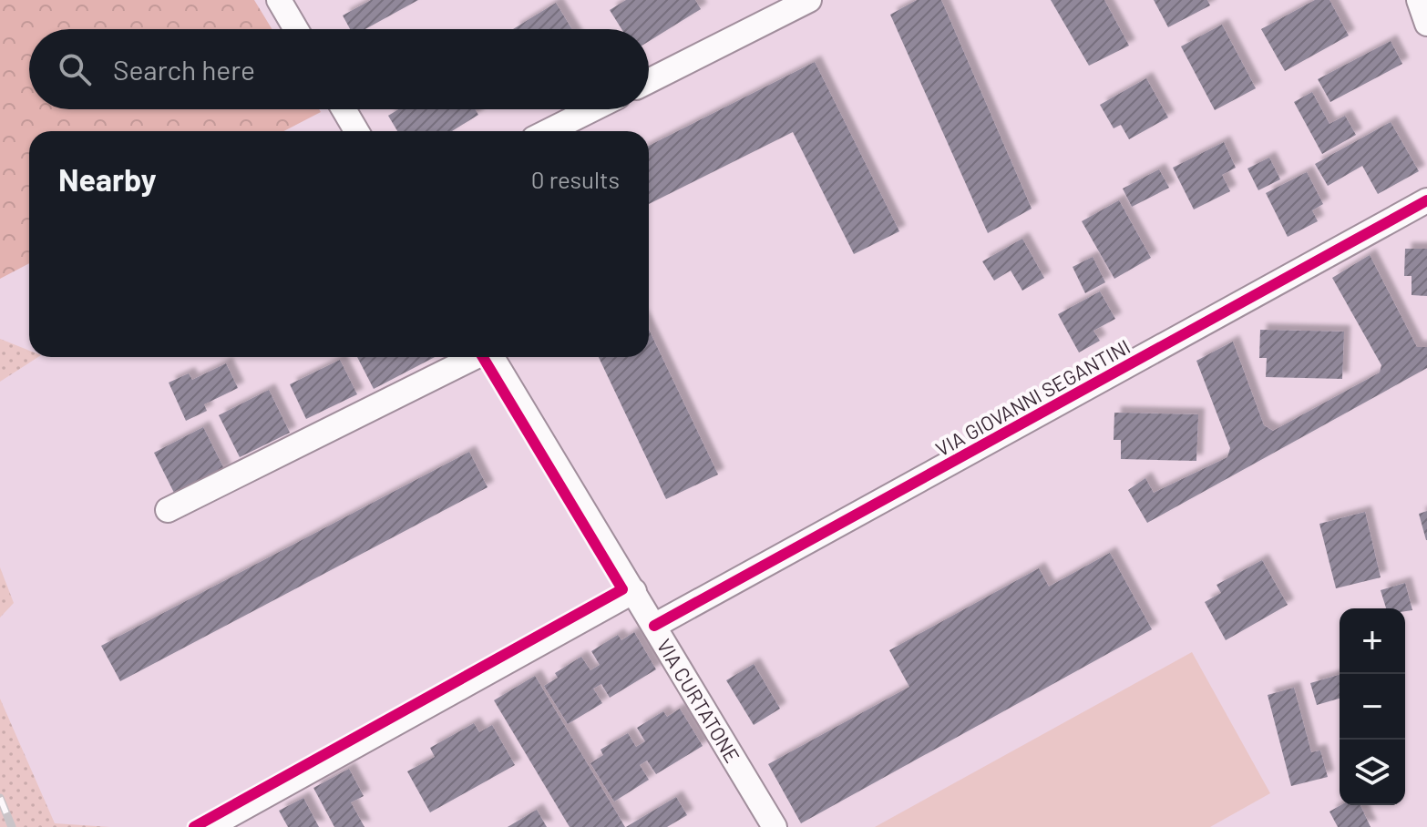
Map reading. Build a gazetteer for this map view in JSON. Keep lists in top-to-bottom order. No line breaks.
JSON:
{"streets":{"street":["VIA GIOVANNI SEGANTINI","VIA CURTATONE"]},"crossings":[["VIA GIOVANNI SEGANTINI","VIA CURTATONE"]],"page":{"search":"Search here","heading":["Nearby","0 results"],"map_buttons":["+","−"]}}
